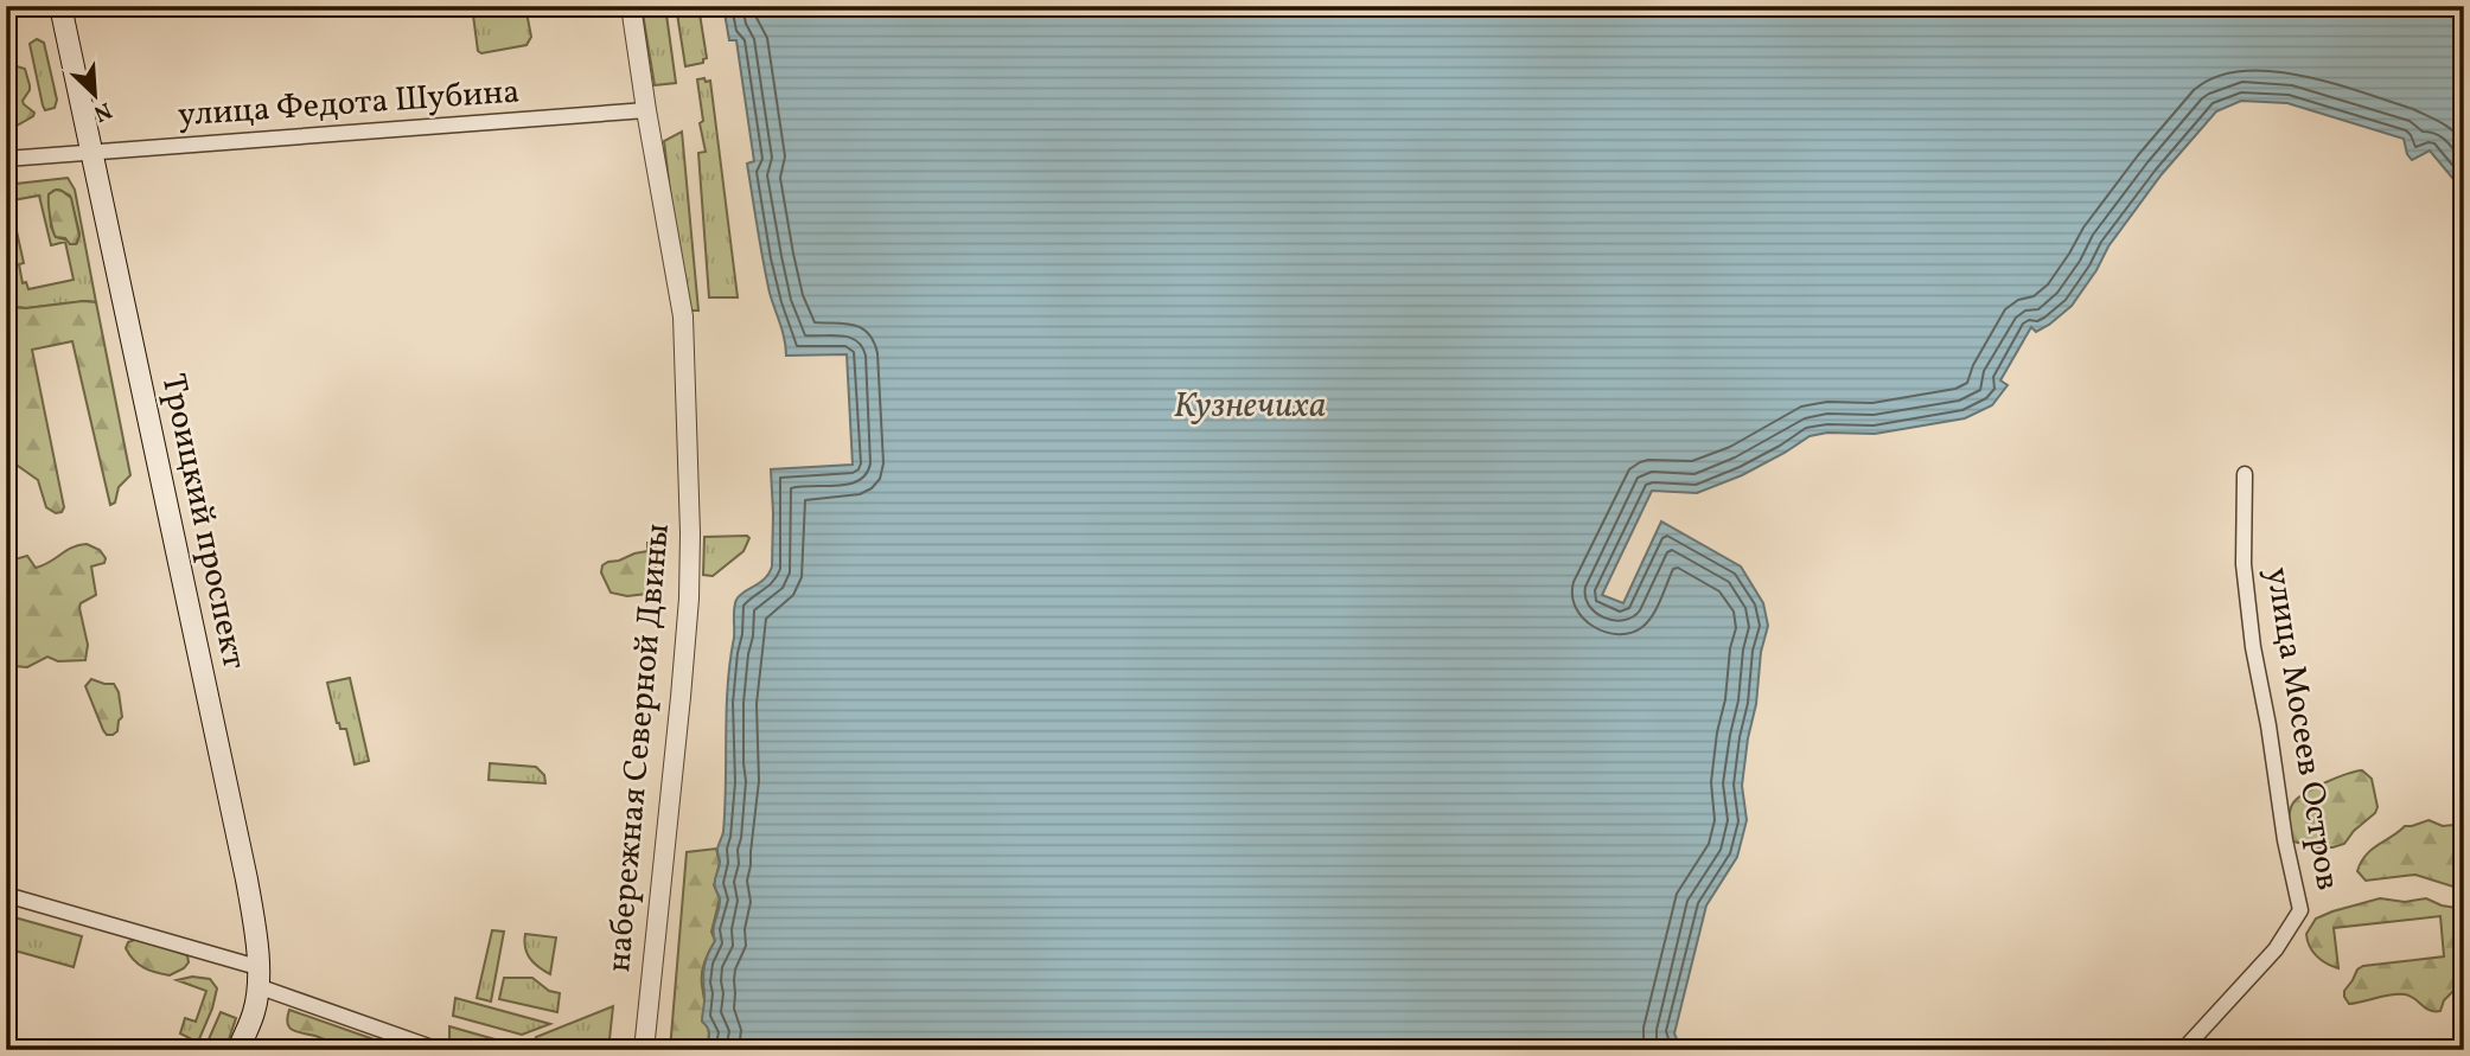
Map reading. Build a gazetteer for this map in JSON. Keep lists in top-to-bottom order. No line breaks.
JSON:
{"streets":{"main road":["Троицкий проспект"],"street":["улица Федота Шубина","улица Мосеев Остров","набережная Северной Двины"]},"crossings":[["улица Федота Шубина","Троицкий проспект"],["улица Федота Шубина","набережная Северной Двины"]],"water":["Кузнечиха"],"north":"bottom right"}
